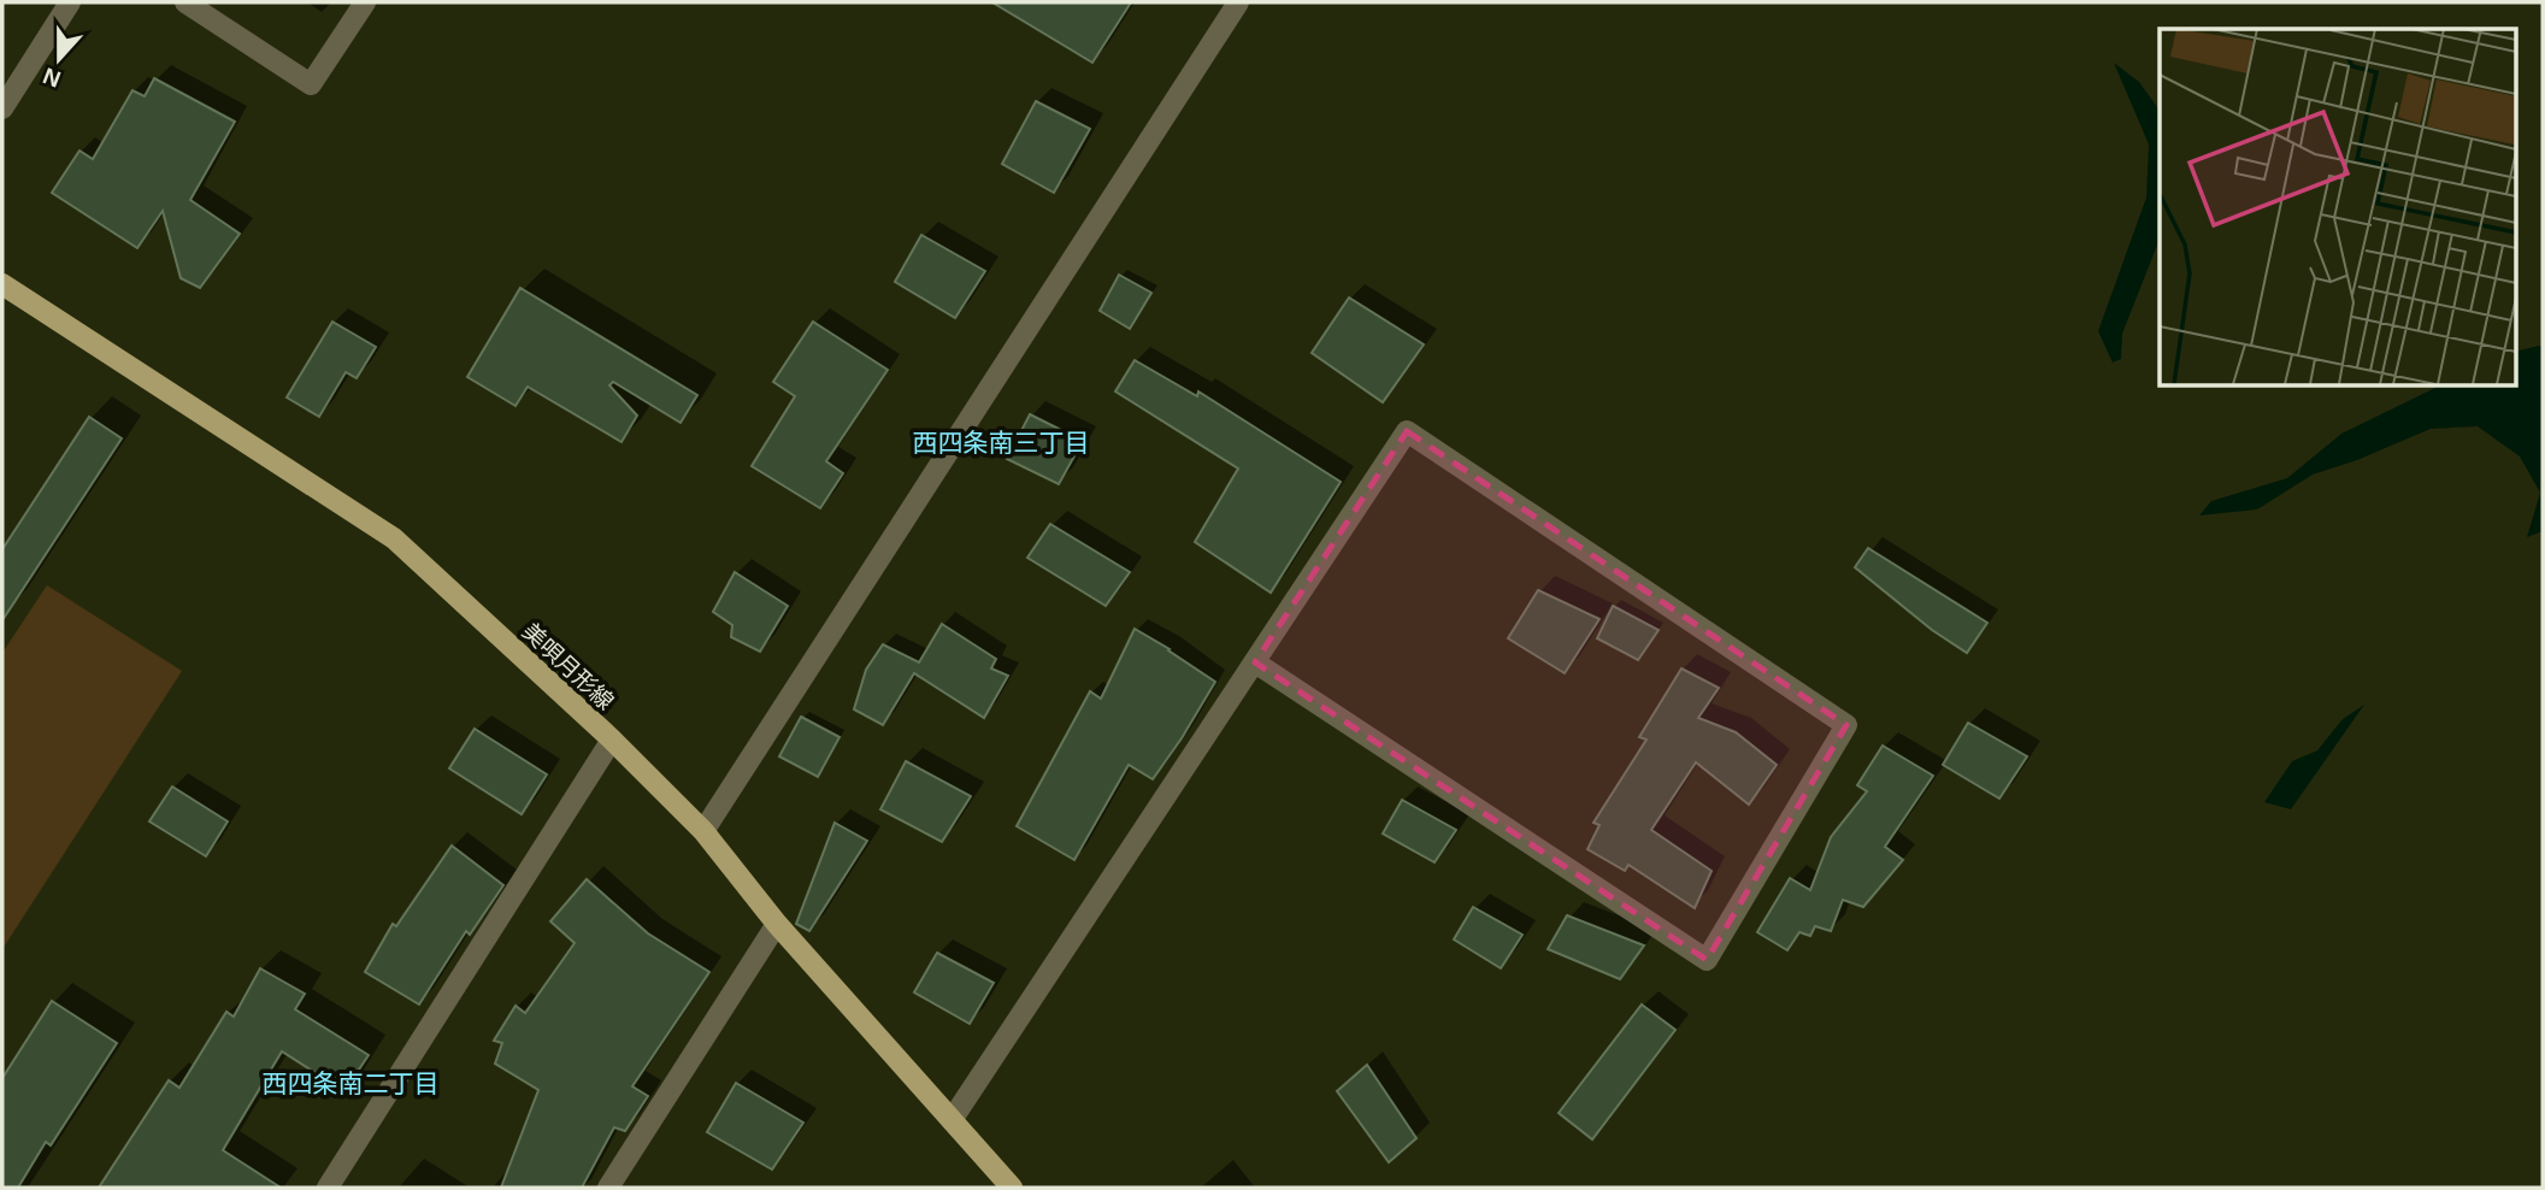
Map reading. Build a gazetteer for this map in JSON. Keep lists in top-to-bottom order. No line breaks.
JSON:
{"streets":{"main road":["美唄月形線"]},"districts":["西四条南三丁目","西四条南二丁目"],"north":"bottom"}
